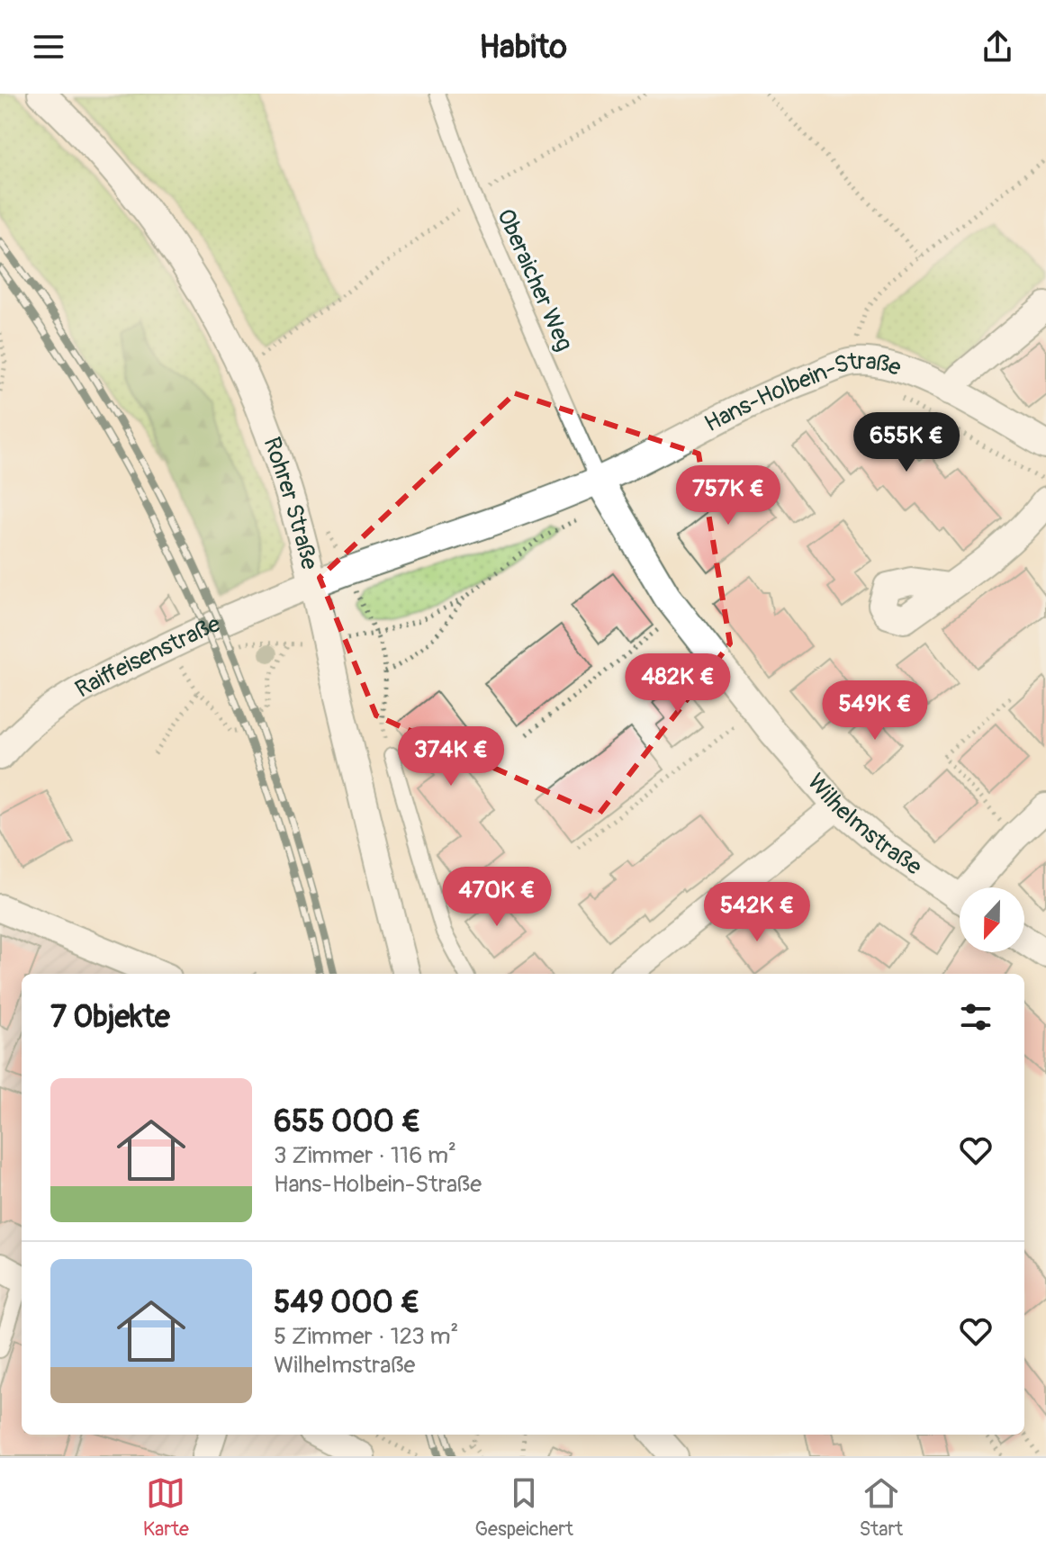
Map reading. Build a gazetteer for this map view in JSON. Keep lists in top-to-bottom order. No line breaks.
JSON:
{"streets":{"street":["Hans-Holbein-Straße","Rohrer Straße","Raiffeisenstraße","Wilhelmstraße"],"lane":["Oberaicher Weg"]},"crossings":[["Oberaicher Weg","Hans-Holbein-Straße"],["Oberaicher Weg","Wilhelmstraße"],["Hans-Holbein-Straße","Rohrer Straße"],["Hans-Holbein-Straße","Raiffeisenstraße"],["Hans-Holbein-Straße","Wilhelmstraße"],["Rohrer Straße","Raiffeisenstraße"]],"north":"bottom","page":{"header":"Habito","price":["655K €","757K €","482K €","549K €","374K €","470K €","542K €"],"heading":"7 Objekte","list":[{"name":"655 000 €","note":"3 Zimmer · 116 m² · Hans-Holbein-Straße"},{"name":"549 000 €","note":"5 Zimmer · 123 m² · Wilhelmstraße"}],"tabs":["Karte","Gespeichert","Start"]}}
